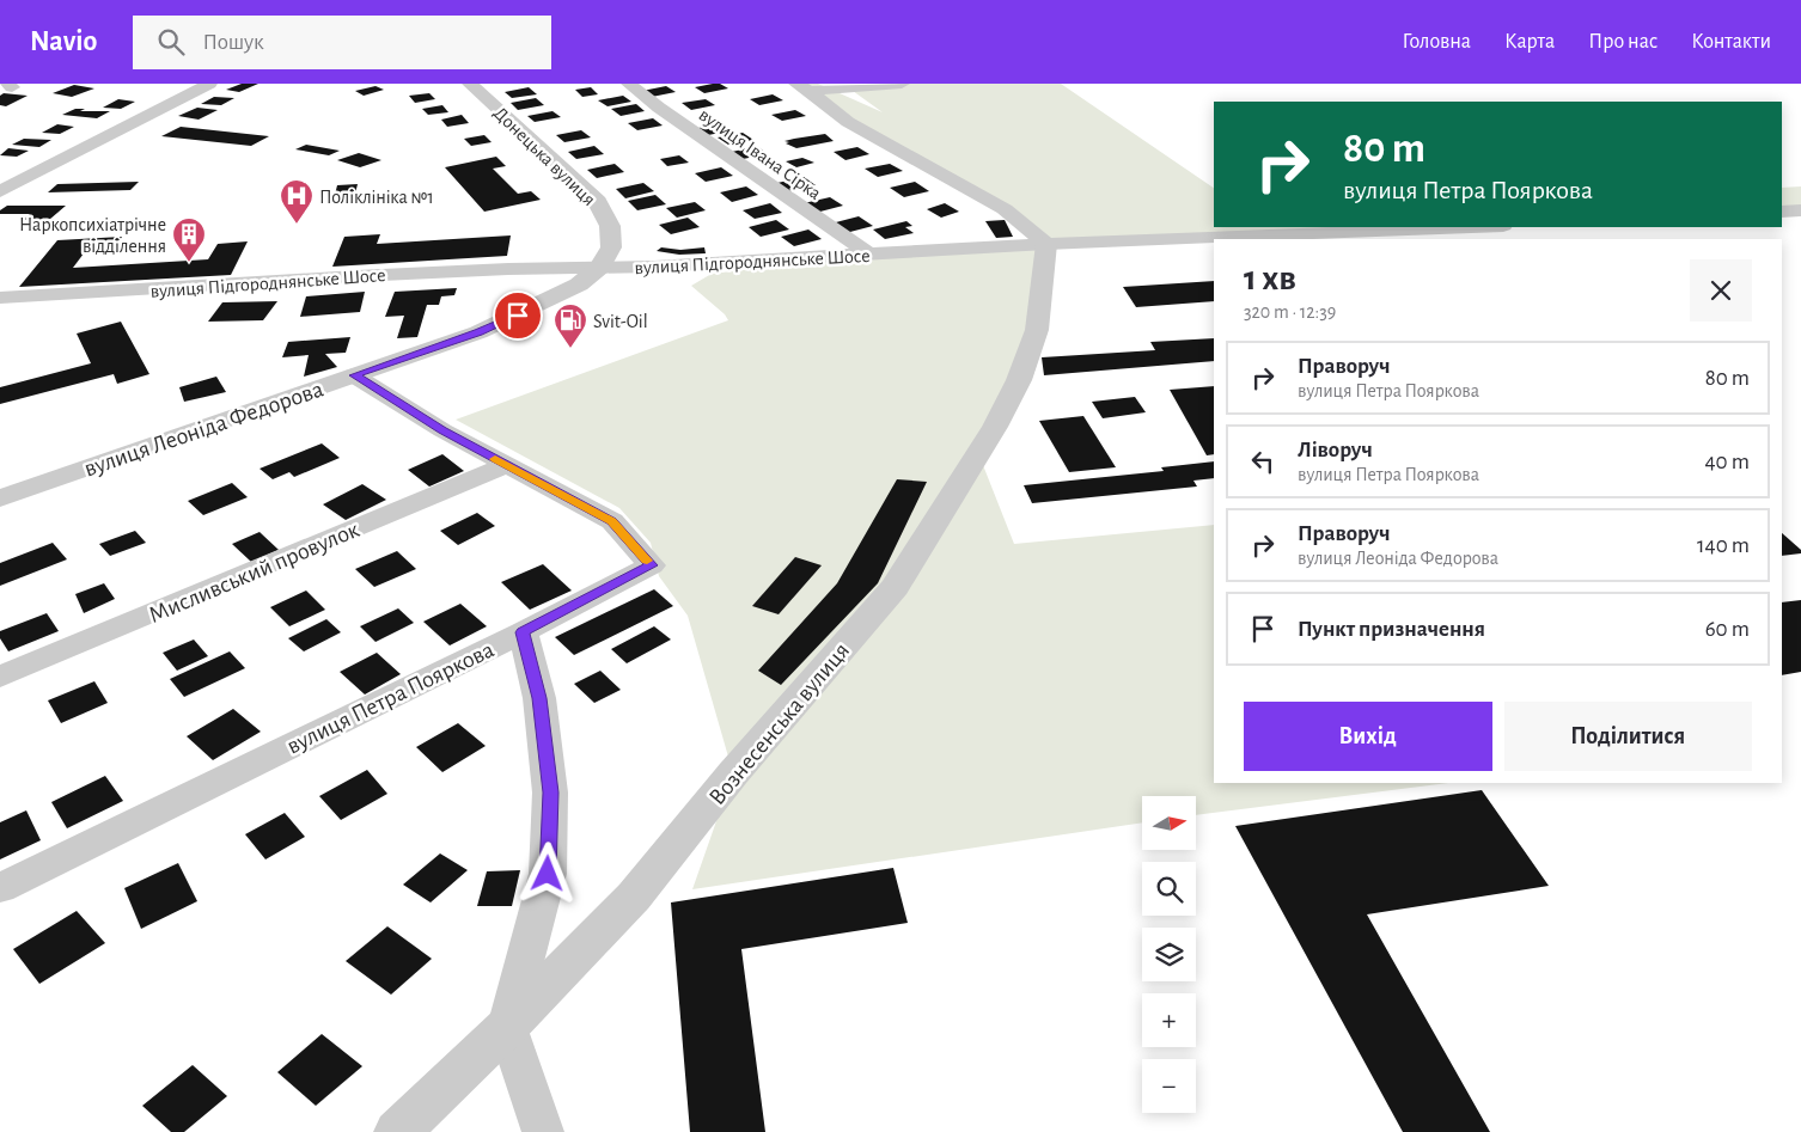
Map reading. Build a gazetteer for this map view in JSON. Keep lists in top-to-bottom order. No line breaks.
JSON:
{"streets":{"street":["вулиця Івана Сірка","Донецька вулиця","вулиця Підгороднянське Шосе","вулиця Леоніда Федорова","Мисливський провулок","вулиця Петра Пояркова","Вознесенська вулиця"]},"crossings":[["вулиця Івана Сірка","вулиця Підгороднянське Шосе"],["Донецька вулиця","вулиця Підгороднянське Шосе"],["Донецька вулиця","вулиця Леоніда Федорова"],["вулиця Підгороднянське Шосе","вулиця Леоніда Федорова"],["вулиця Підгороднянське Шосе","Вознесенська вулиця"],["вулиця Леоніда Федорова","вулиця Петра Пояркова"],["Мисливський провулок","вулиця Петра Пояркова"]],"places":{"hospital":["Поліклініка №1"],"building":["Наркопсихіатрічне відділення"],"fuel station":["Svit-Oil"]},"north":"right","page":{"header":"Navio","search":"Пошук","nav":["Головна","Карта","Про нас","Контакти"],"turn":["80 m","вулиця Петра Пояркова"],"heading":["1 хв","320 m · 12:39"],"list":[{"name":"Праворуч","note":"вулиця Петра Пояркова","value":"80 m"},{"name":"Ліворуч","note":"вулиця Петра Пояркова","value":"40 m"},{"name":"Праворуч","note":"вулиця Леоніда Федорова","value":"140 m"},{"name":"Пункт призначення","value":"60 m"}],"buttons":["Вихід","Поділитися"],"map_buttons":["+","−"]}}
